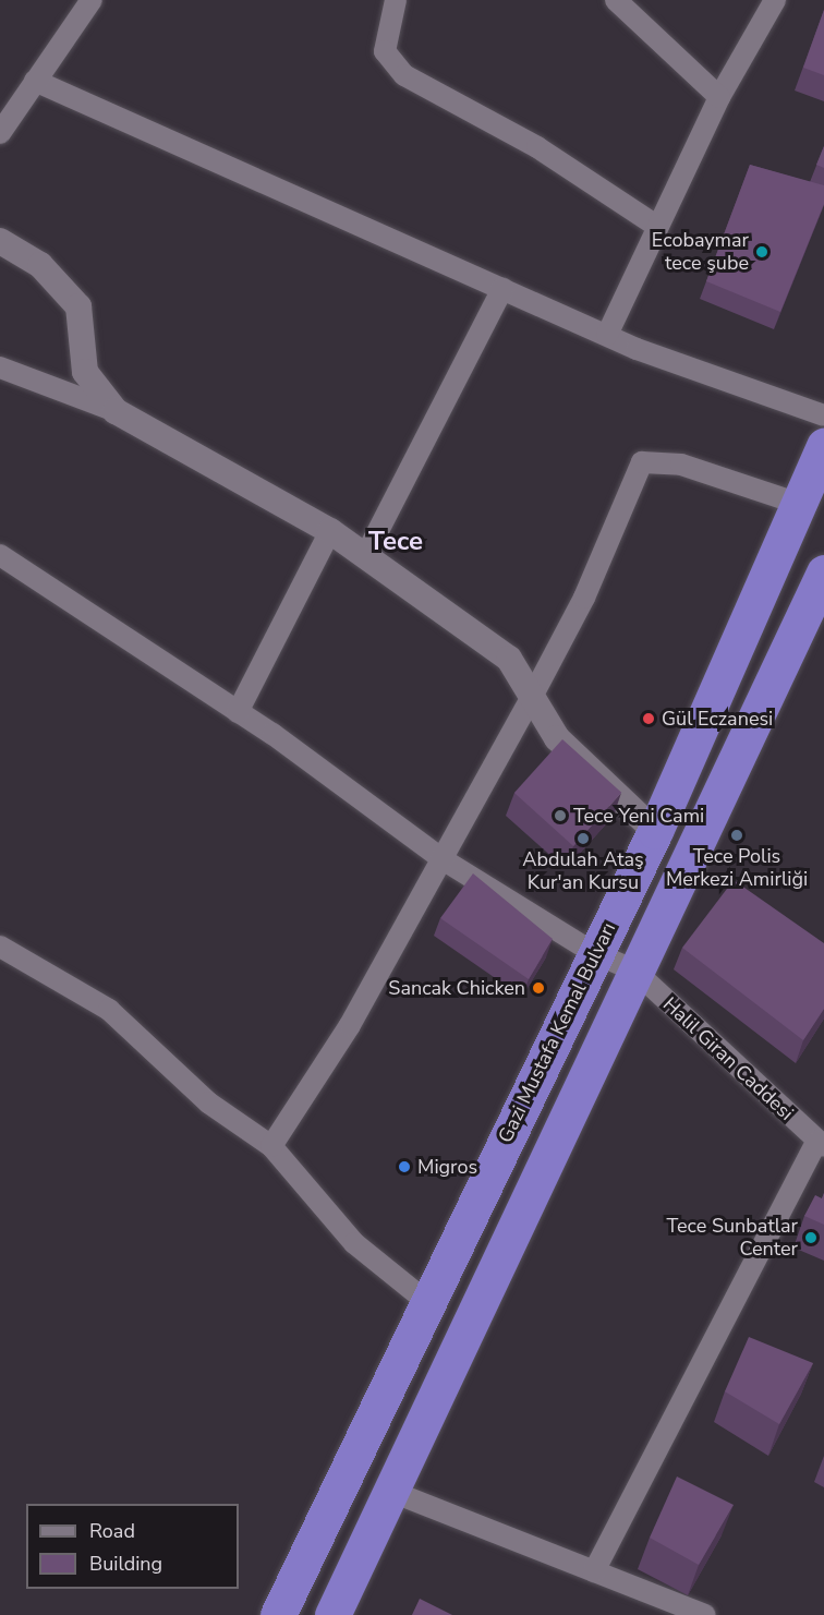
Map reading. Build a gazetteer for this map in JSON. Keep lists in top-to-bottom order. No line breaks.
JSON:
{"streets":{"highway":["Gazi Mustafa Kemal Bulvarı"],"street":["Halil Giran Caddesi"]},"crossings":[["Gazi Mustafa Kemal Bulvarı","Halil Giran Caddesi"]],"districts":["Tece"],"places":["Ecobaymar tece şube","Gül Eczanesi","Tece Yeni Cami","Tece Polis Merkezi Amirliği","Abdulah Ataş Kur'an Kursu","Sancak Chicken","Migros","Tece Sunbatlar Center"],"legend":["Road","Building"]}
